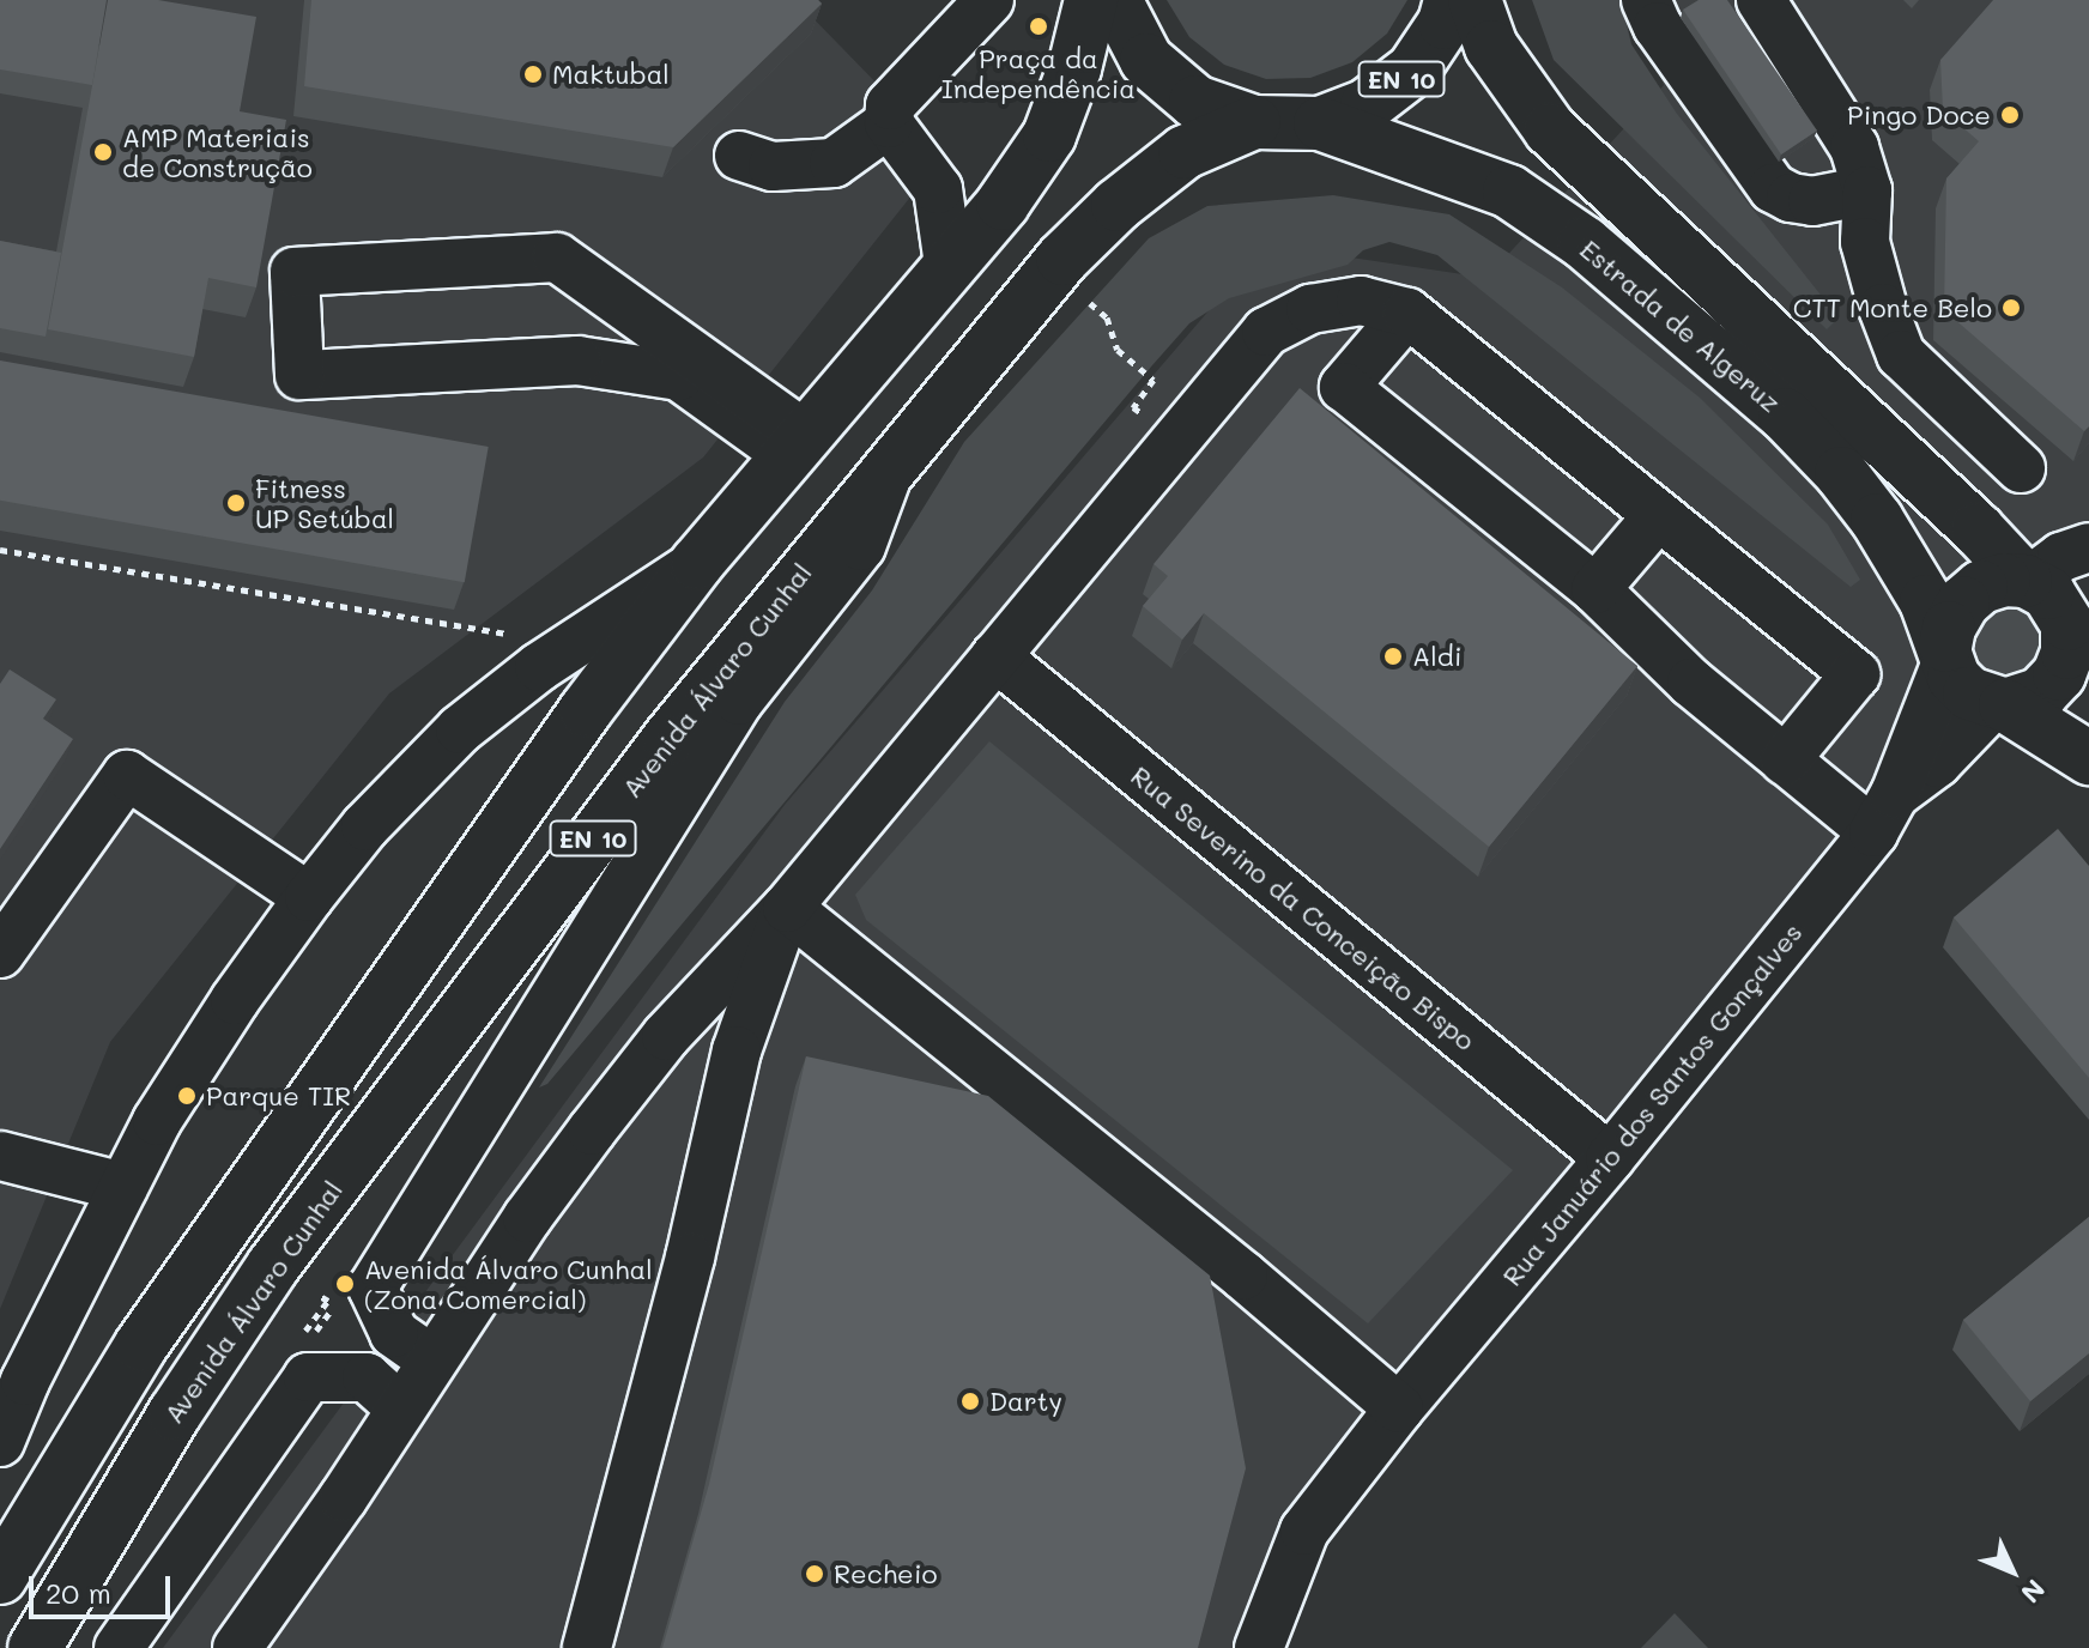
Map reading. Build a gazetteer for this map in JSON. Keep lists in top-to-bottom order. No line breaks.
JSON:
{"streets":{"main road":["EN 10","Estrada de Algeruz","Avenida Álvaro Cunhal"],"street":["Rua Severino da Conceição Bispo","Rua Januário dos Santos Gonçalves"]},"crossings":[["EN 10","Estrada de Algeruz"],["EN 10","Avenida Álvaro Cunhal"],["Estrada de Algeruz","Rua Januário dos Santos Gonçalves"],["Rua Severino da Conceição Bispo","Rua Januário dos Santos Gonçalves"]],"places":["Praça da Independência","Maktubal","Pingo Doce","AMP Materiais de Construção","CTT Monte Belo","Fitness UP Setúbal","Aldi","Parque TIR","Avenida Álvaro Cunhal (Zona Comercial)","Darty","Recheio"],"scale_bar":"20 m","north":"bottom right"}
